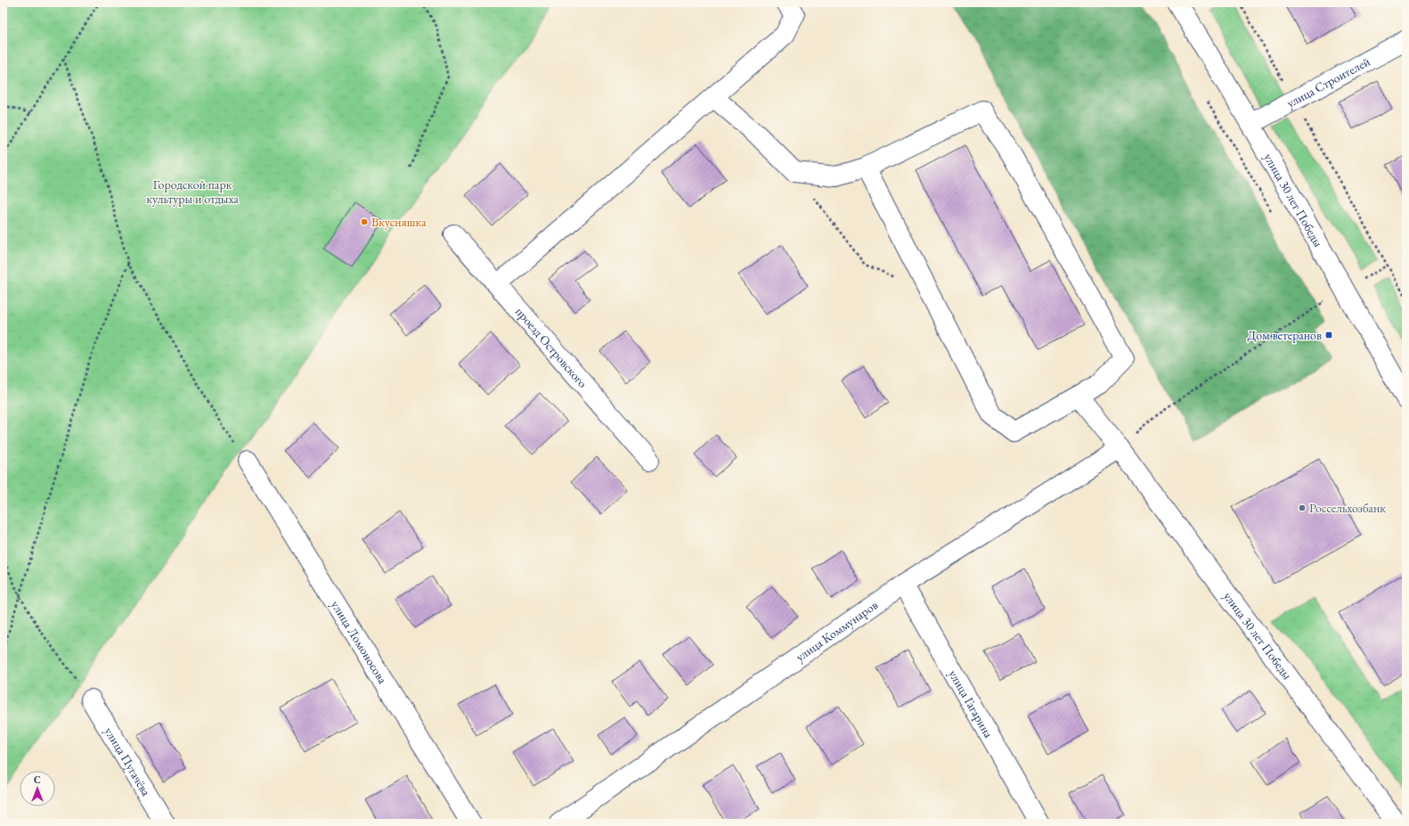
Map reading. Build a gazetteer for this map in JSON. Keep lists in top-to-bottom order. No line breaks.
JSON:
{"streets":{"street":["улица Строителей","улица 30 лет Победы","проезд Островского","улица Коммунаров","улица Ломоносова","улица Гагарина","улица Пугачёва"]},"crossings":[["улица Строителей","улица 30 лет Победы"],["улица 30 лет Победы","улица Коммунаров"],["улица Коммунаров","улица Гагарина"]],"parks":["Городской парк культуры и отдыха"],"places":{"other":["Вкусняшка","Россельхозбанк"],"transit":["Дом ветеранов"]},"north":"top"}
